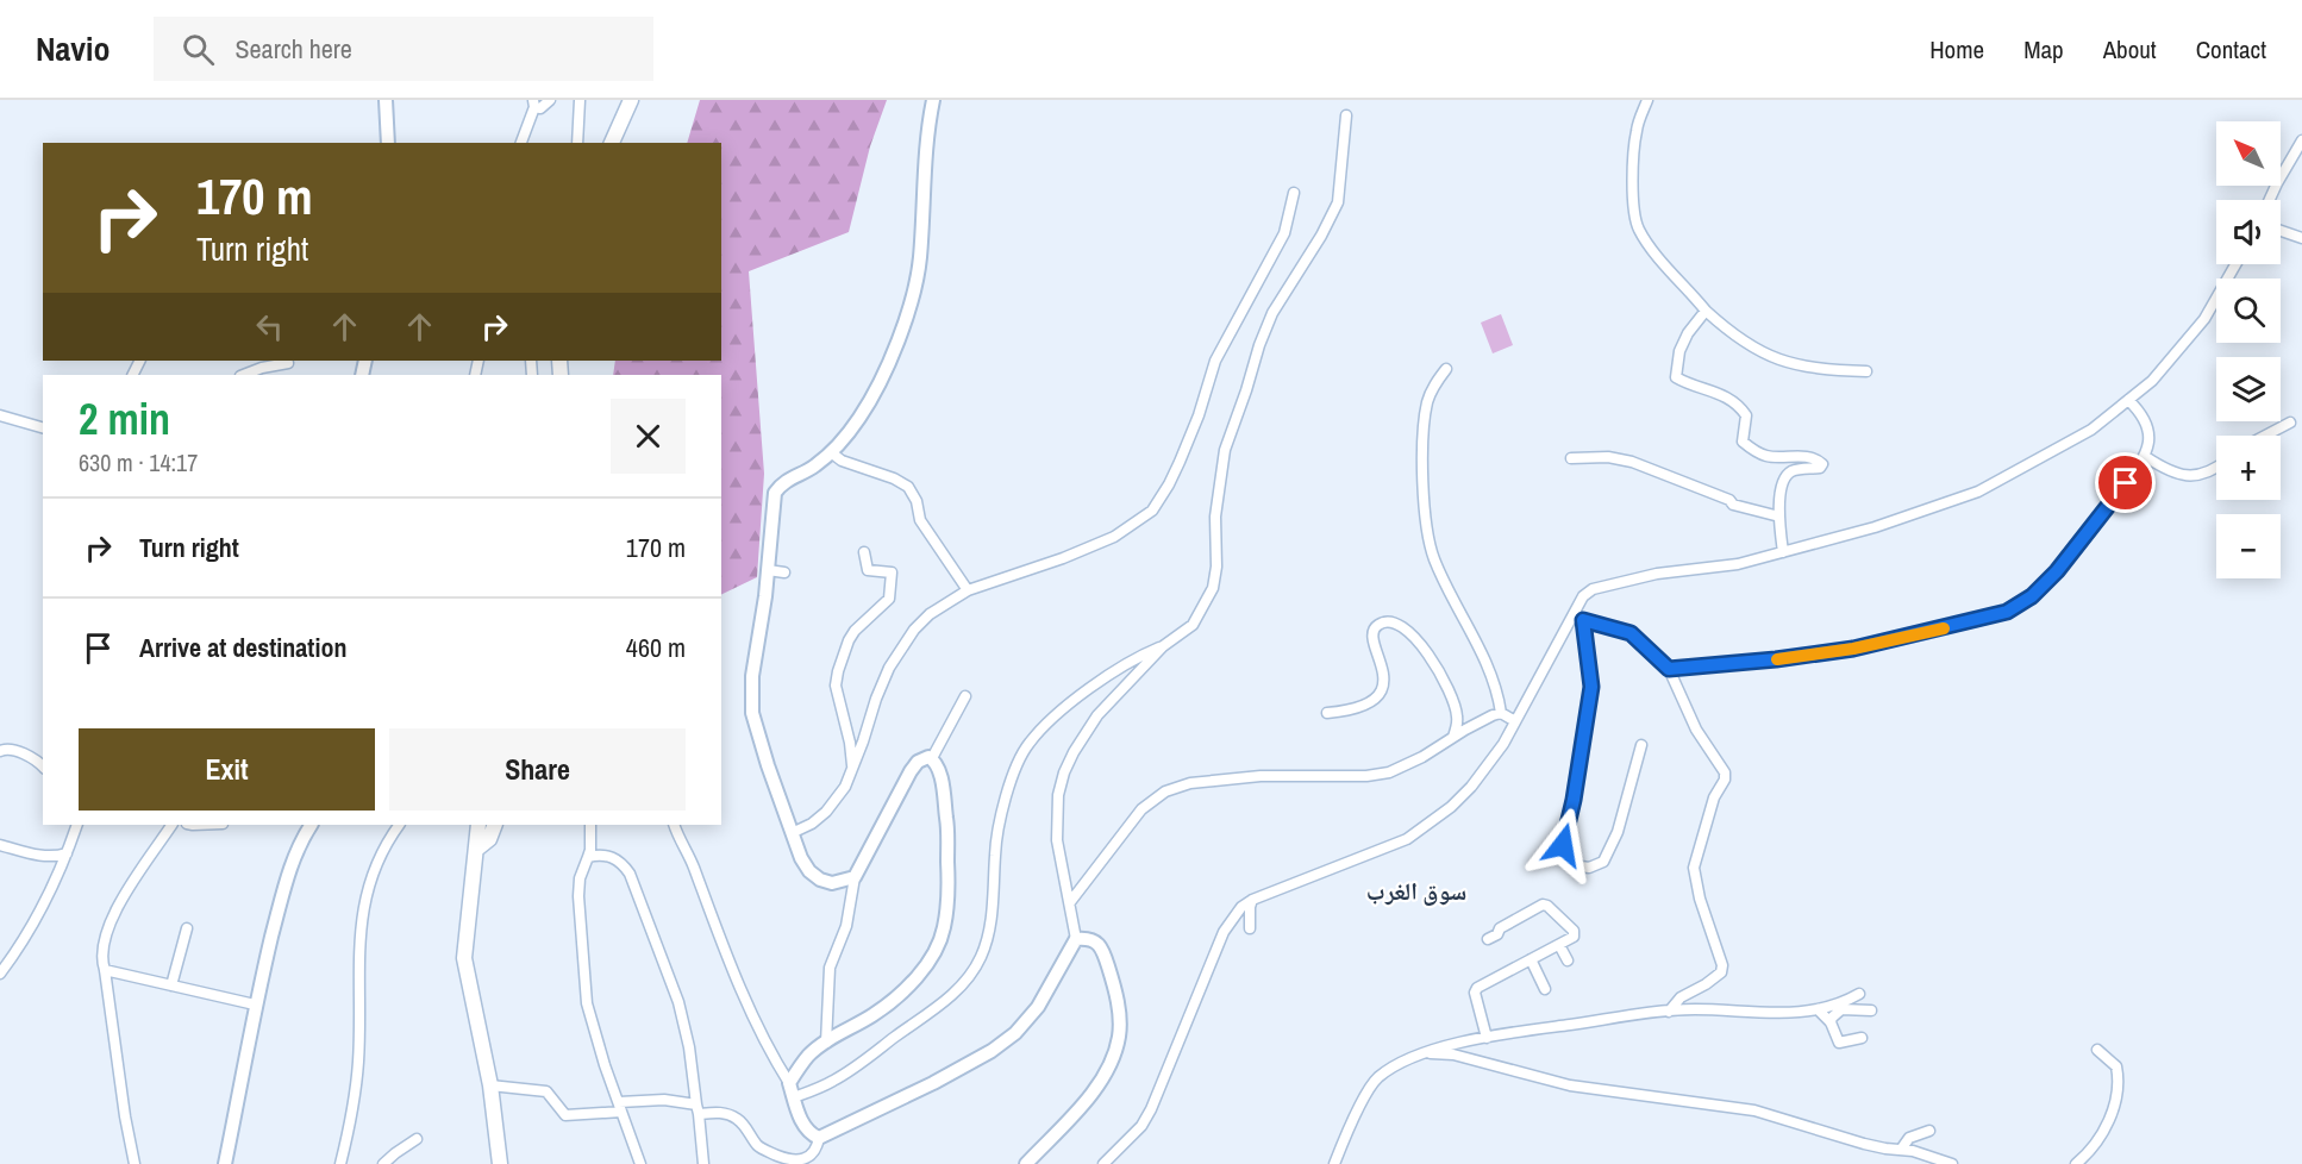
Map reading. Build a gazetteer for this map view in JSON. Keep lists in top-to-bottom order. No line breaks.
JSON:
{"districts":["سوق الغرب"],"north":"top left","page":{"header":"Navio","search":"Search here","nav":["Home","Map","About","Contact"],"map_buttons":["+","−"],"turn":["170 m","Turn right"],"heading":["2 min","630 m · 14:17"],"list":[{"name":"Turn right","value":"170 m"},{"name":"Arrive at destination","value":"460 m"}],"buttons":["Exit","Share"]}}
